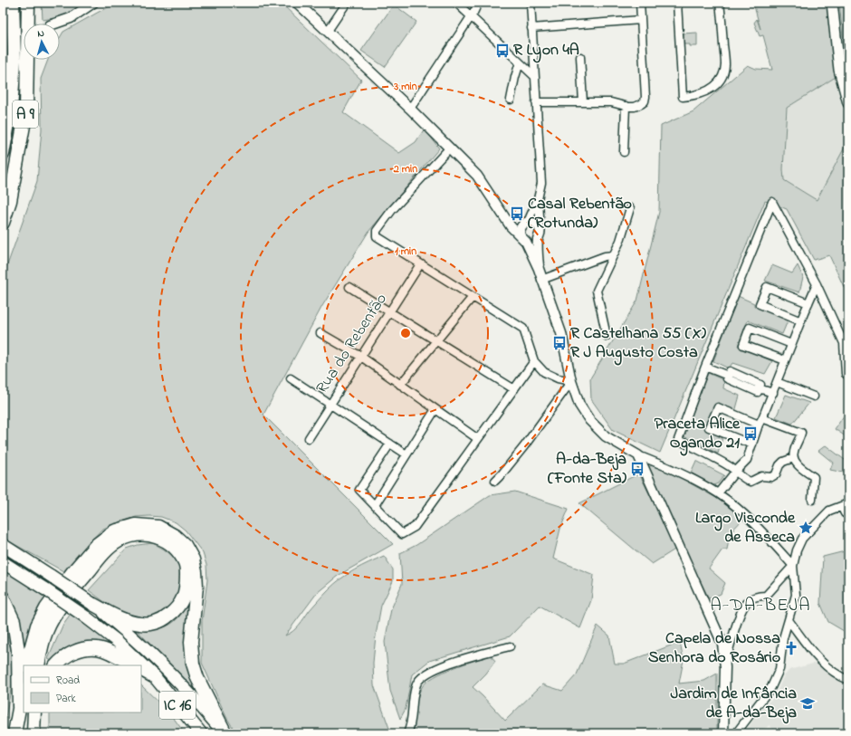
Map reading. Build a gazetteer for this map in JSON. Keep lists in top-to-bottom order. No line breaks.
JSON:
{"streets":{"highway":["A 9","IC 16"],"street":["Rua do Rebentão"]},"districts":["A-DA-BEJA"],"places":{"bus stop":["R Lyon 4A","Casal Rebentão (Rotunda)","R Castelhana 55 (X) R J Augusto Costa","Praceta Alice Ogando 21","A-da-Beja (Fonte Sta)"],"place":["Largo Visconde de Asseca"],"church":["Capela de Nossa Senhora do Rosário"],"school or university":["Jardim de Infância de A-da-Beja"]},"legend":["Road","Park"],"north":"top","rings":["3 min","2 min","1 min"]}
